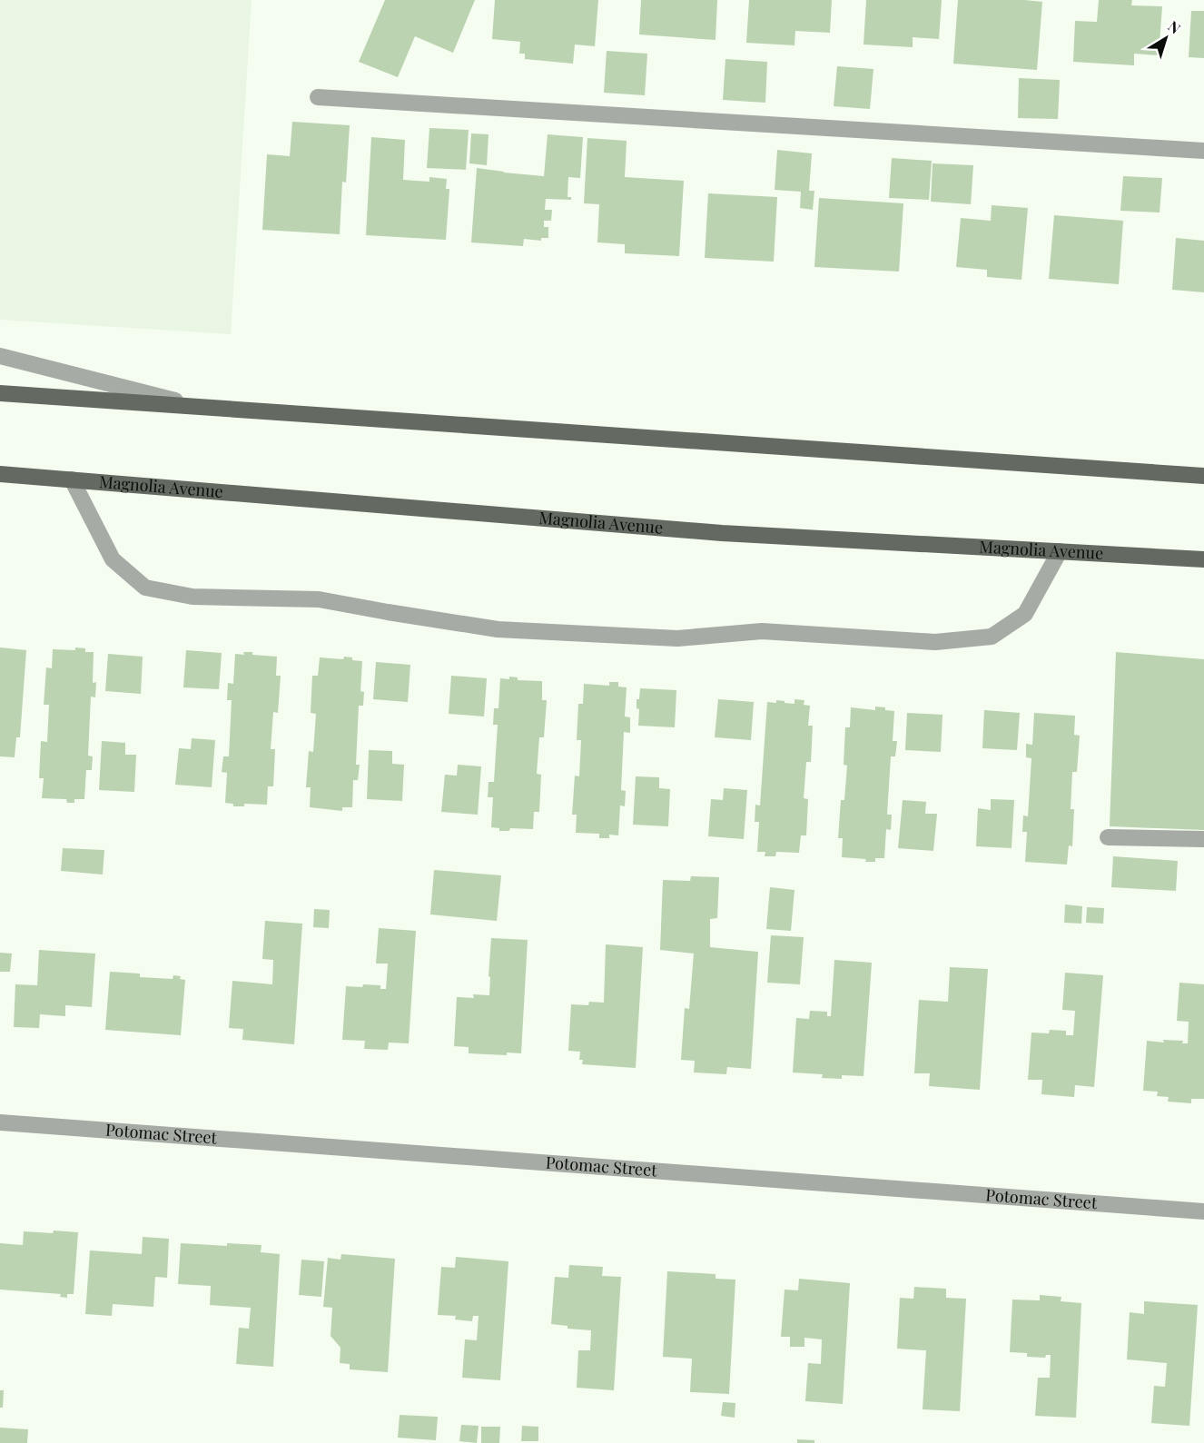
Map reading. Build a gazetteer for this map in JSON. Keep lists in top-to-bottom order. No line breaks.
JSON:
{"streets":{"main road":["Magnolia Avenue"],"street":["Potomac Street"]},"north":"top right"}
